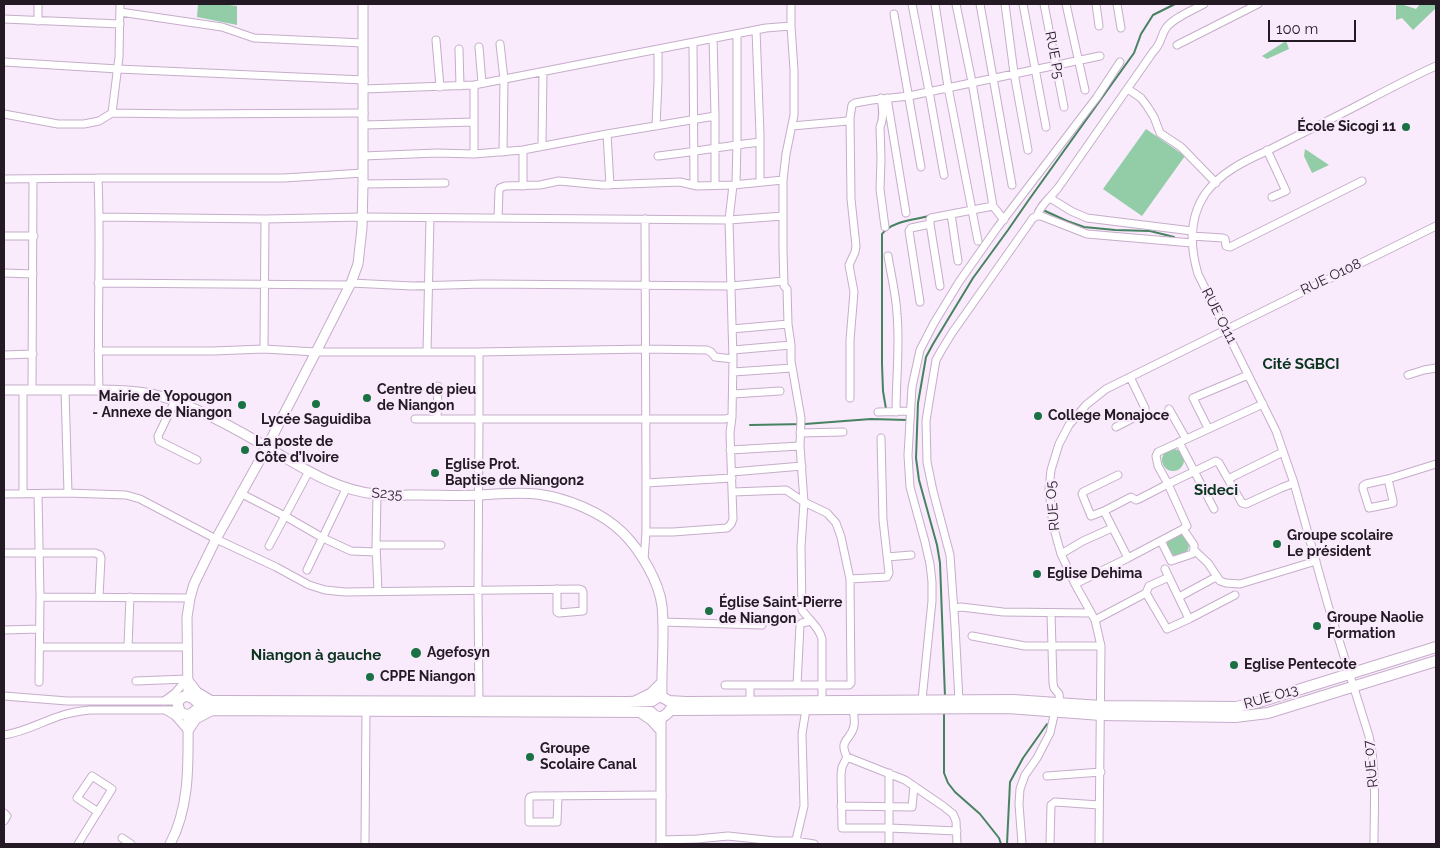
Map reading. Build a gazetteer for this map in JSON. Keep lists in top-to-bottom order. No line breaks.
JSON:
{"streets":{"main road":["RUE O13"],"street":["RUE P5","RUE O108","RUE O111","S235","RUE O5","RUE 07"]},"crossings":[["RUE O108","RUE O111"],["RUE O108","RUE O5"],["RUE O111","RUE O5"],["RUE O111","RUE O13"],["RUE O111","RUE 07"],["RUE O5","RUE O13"],["RUE O13","RUE 07"]],"districts":["Cité SGBCI","Sideci","Niangon à gauche"],"places":["École Sicogi 11","Centre de pieu de Niangon","Lycée Saguidiba","Mairie de Yopougon - Annexe de Niangon","College Monajoce","La poste de Côte d’Ivoire","Eglise Prot. Baptise de Niangon2","Groupe scolaire Le président","Eglise Dehima","Église Saint-Pierre de Niangon","Groupe Naolie Formation","Agefosyn","Eglise Pentecote","CPPE Niangon","Groupe Scolaire Canal"],"scale_bar":"100 m"}
